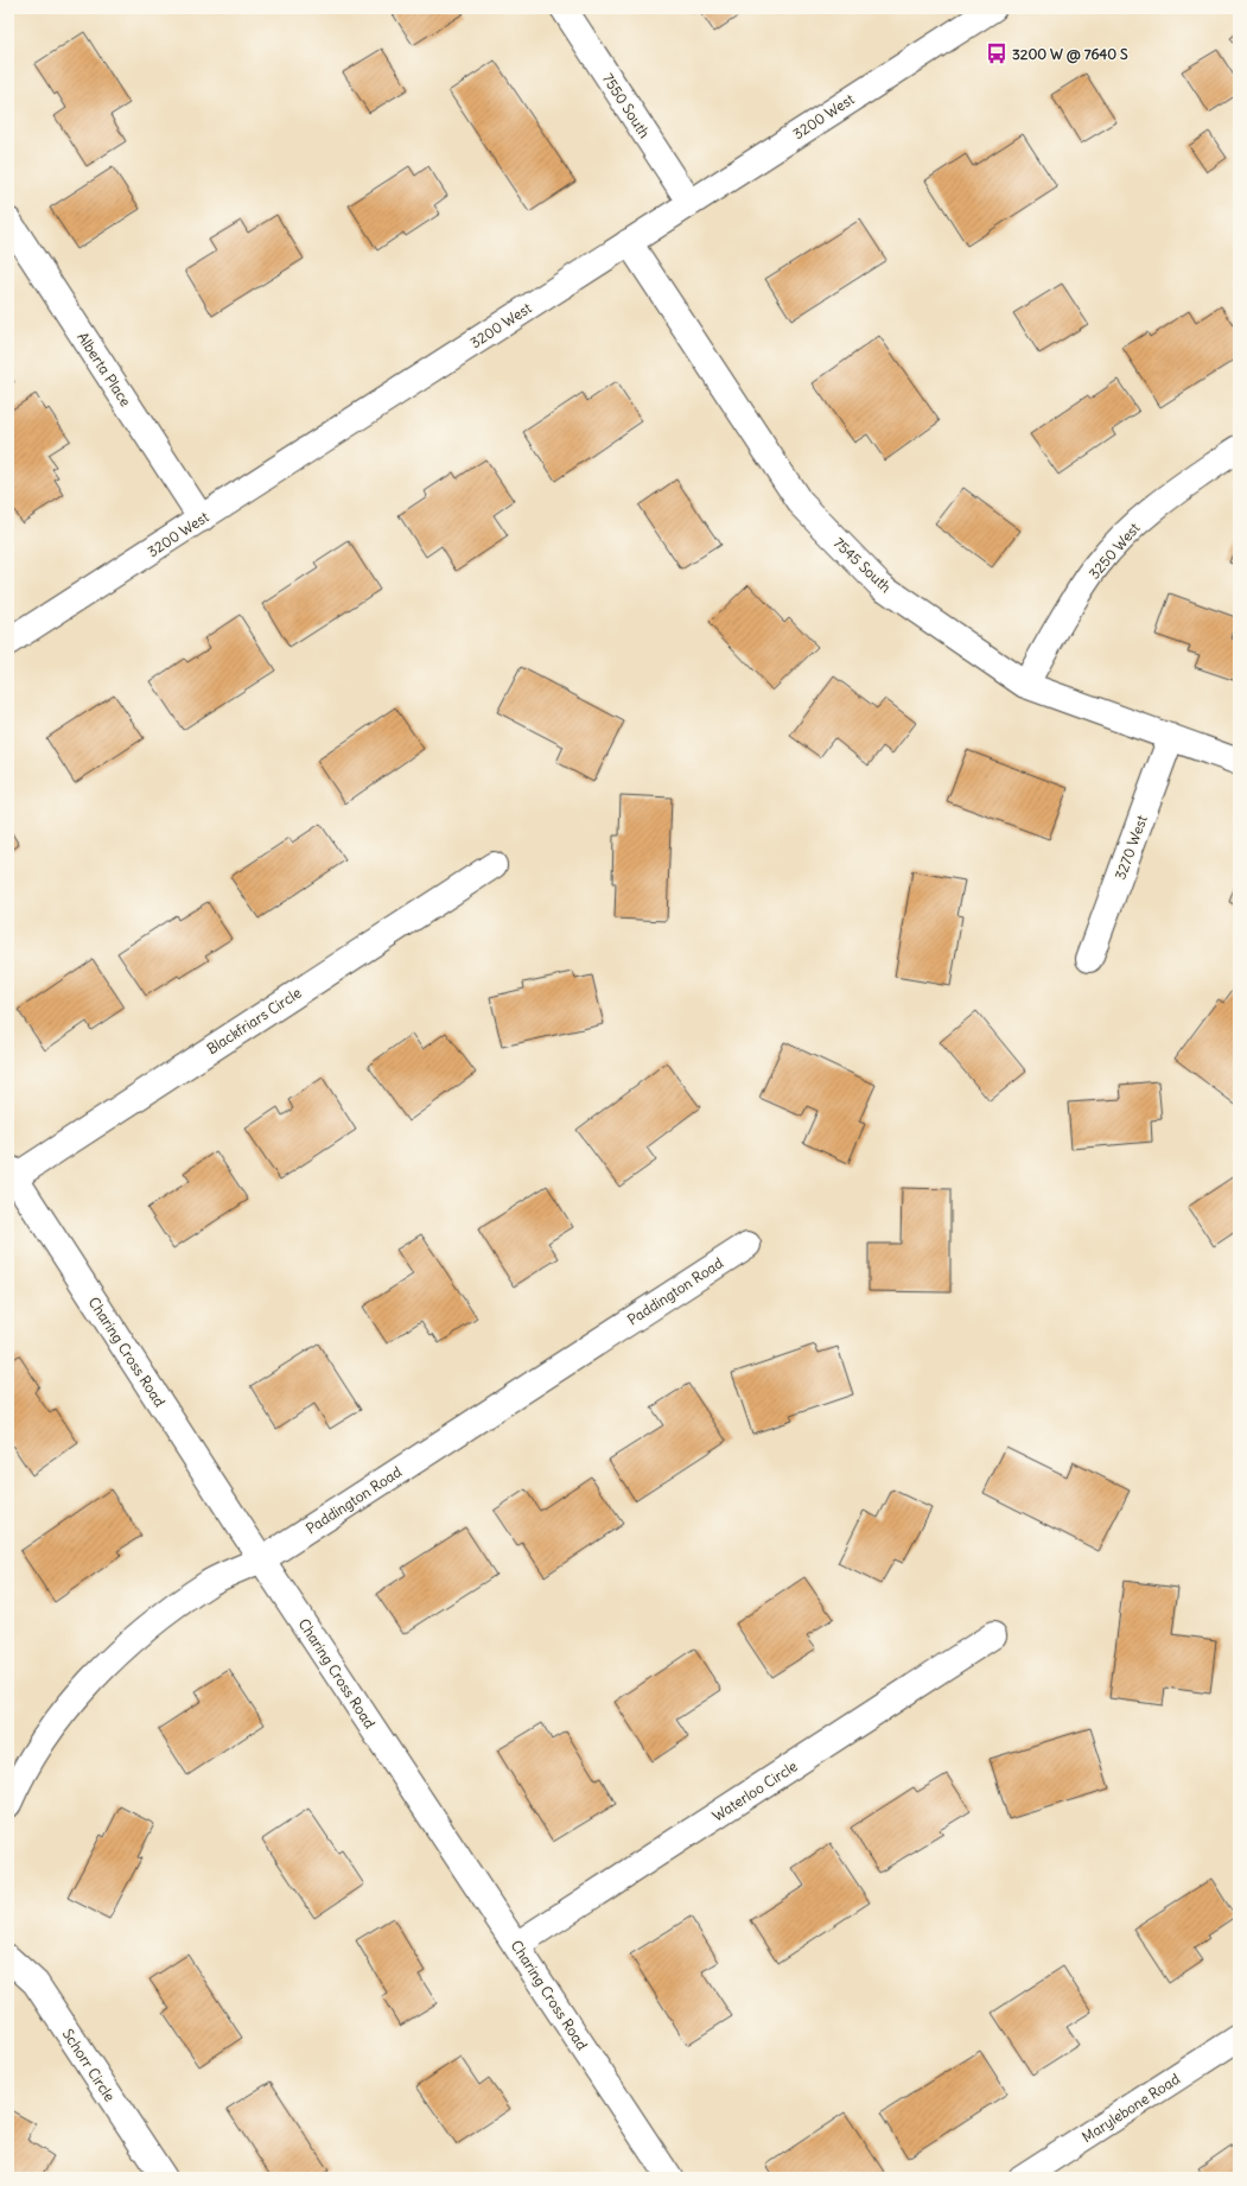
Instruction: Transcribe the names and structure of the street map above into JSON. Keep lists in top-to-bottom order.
{
  "streets": {
    "street": [
      "7550 South",
      "3200 West",
      "Alberta Place",
      "3250 West",
      "7545 South",
      "3270 West",
      "Blackfriars Circle",
      "Paddington Road",
      "Charing Cross Road",
      "Waterloo Circle",
      "Schorr Circle",
      "Marylebone Road"
    ]
  },
  "crossings": [
    ["7550 South", "3200 West"],
    ["3200 West", "Alberta Place"],
    ["3200 West", "7545 South"],
    ["3250 West", "7545 South"],
    ["7545 South", "3270 West"],
    ["Blackfriars Circle", "Charing Cross Road"],
    ["Paddington Road", "Charing Cross Road"],
    ["Charing Cross Road", "Waterloo Circle"]
  ],
  "places": {
    "bus stop": ["3200 W @ 7640 S"]
  }
}
